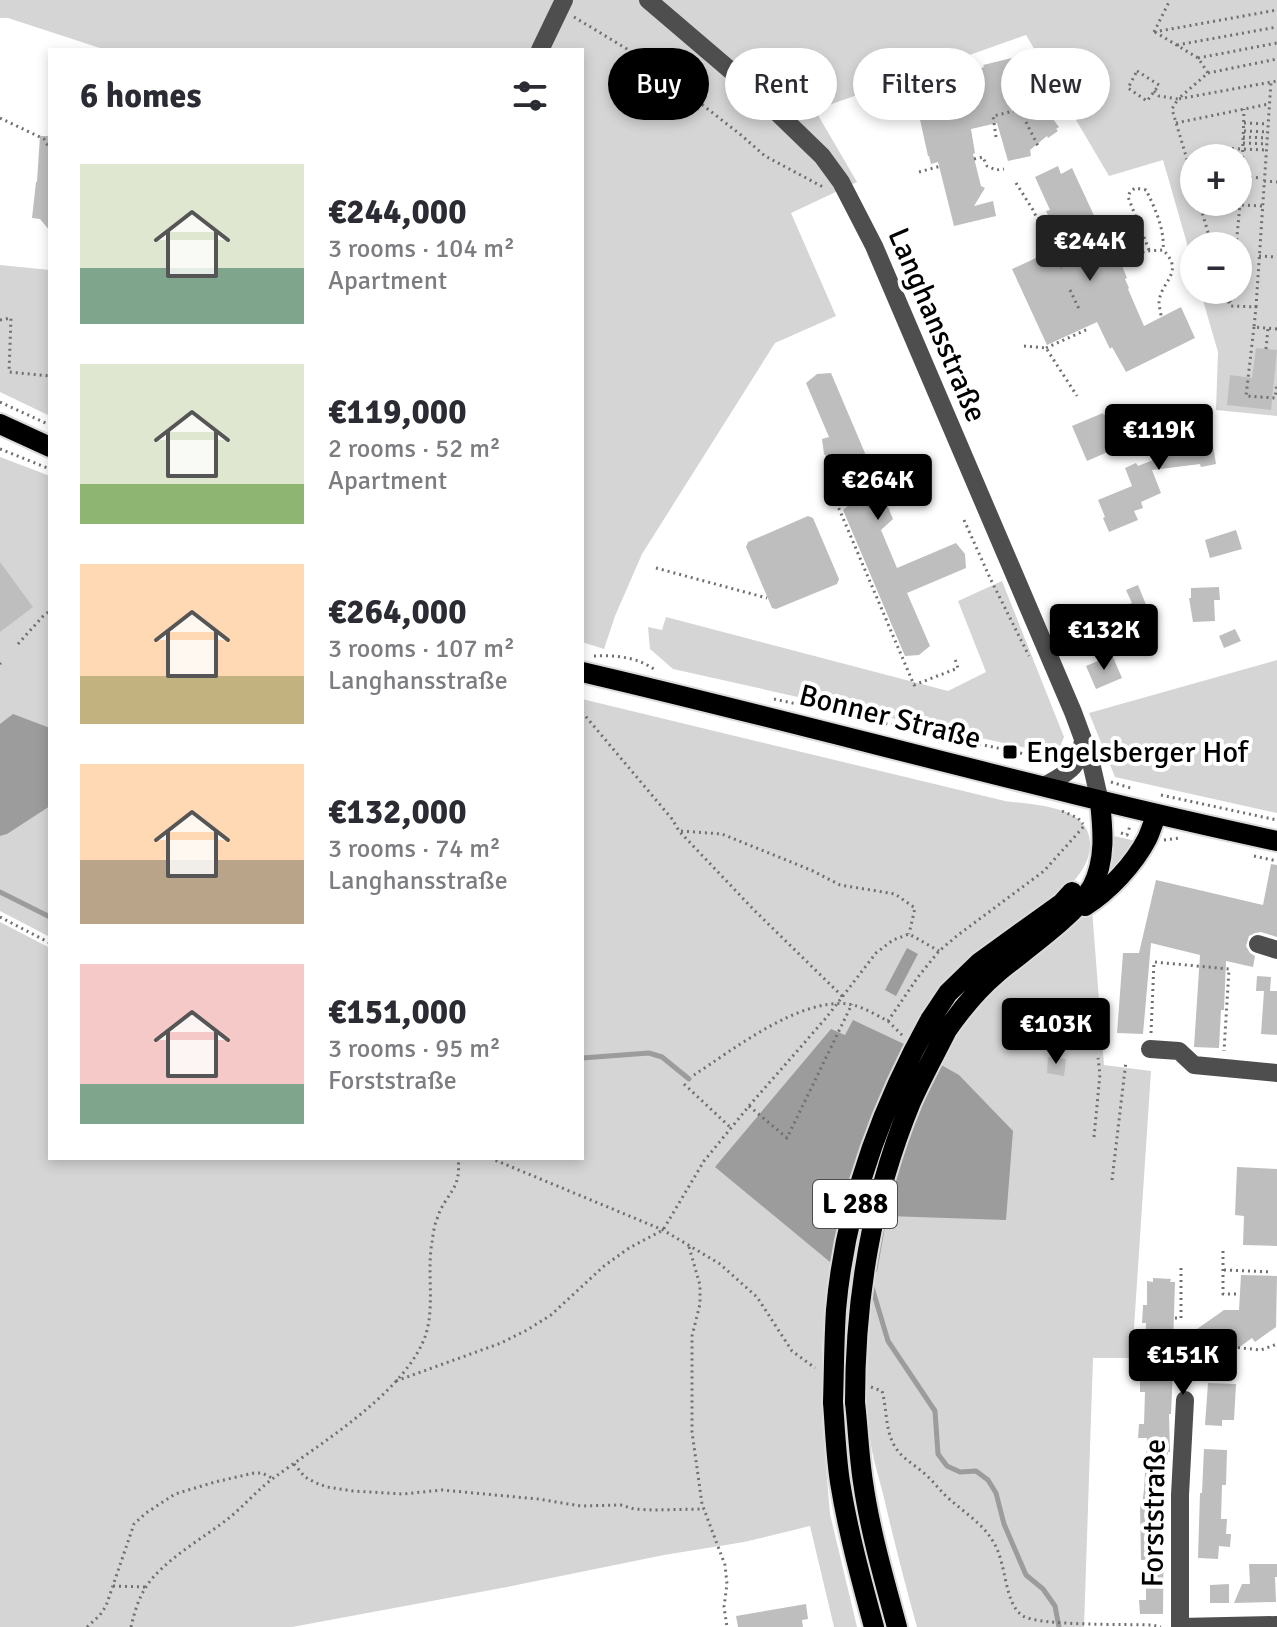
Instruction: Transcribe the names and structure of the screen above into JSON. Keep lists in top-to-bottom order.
{
  "streets": {
    "main road": ["Bonner Straße", "L 288"],
    "street": ["Langhansstraße", "Forststraße"]
  },
  "crossings": [
    ["Langhansstraße", "Bonner Straße"],
    ["Langhansstraße", "L 288"],
    ["Bonner Straße", "L 288"]
  ],
  "places": {
    "transit": ["Engelsberger Hof"]
  },
  "page": {
    "chip": [
      "Buy",
      "Rent",
      "Filters",
      "New"
    ],
    "heading": "6 homes",
    "map_buttons": ["+", "−"],
    "list": [
      {
        "name": "€244,000",
        "note": "3 rooms · 104 m² · Apartment"
      },
      {
        "name": "€119,000",
        "note": "2 rooms · 52 m² · Apartment"
      },
      {
        "name": "€264,000",
        "note": "3 rooms · 107 m² · Langhansstraße"
      },
      {
        "name": "€132,000",
        "note": "3 rooms · 74 m² · Langhansstraße"
      },
      {
        "name": "€151,000",
        "note": "3 rooms · 95 m² · Forststraße"
      }
    ],
    "price": [
      "€244K",
      "€119K",
      "€264K",
      "€132K",
      "€103K",
      "€151K"
    ]
  }
}
